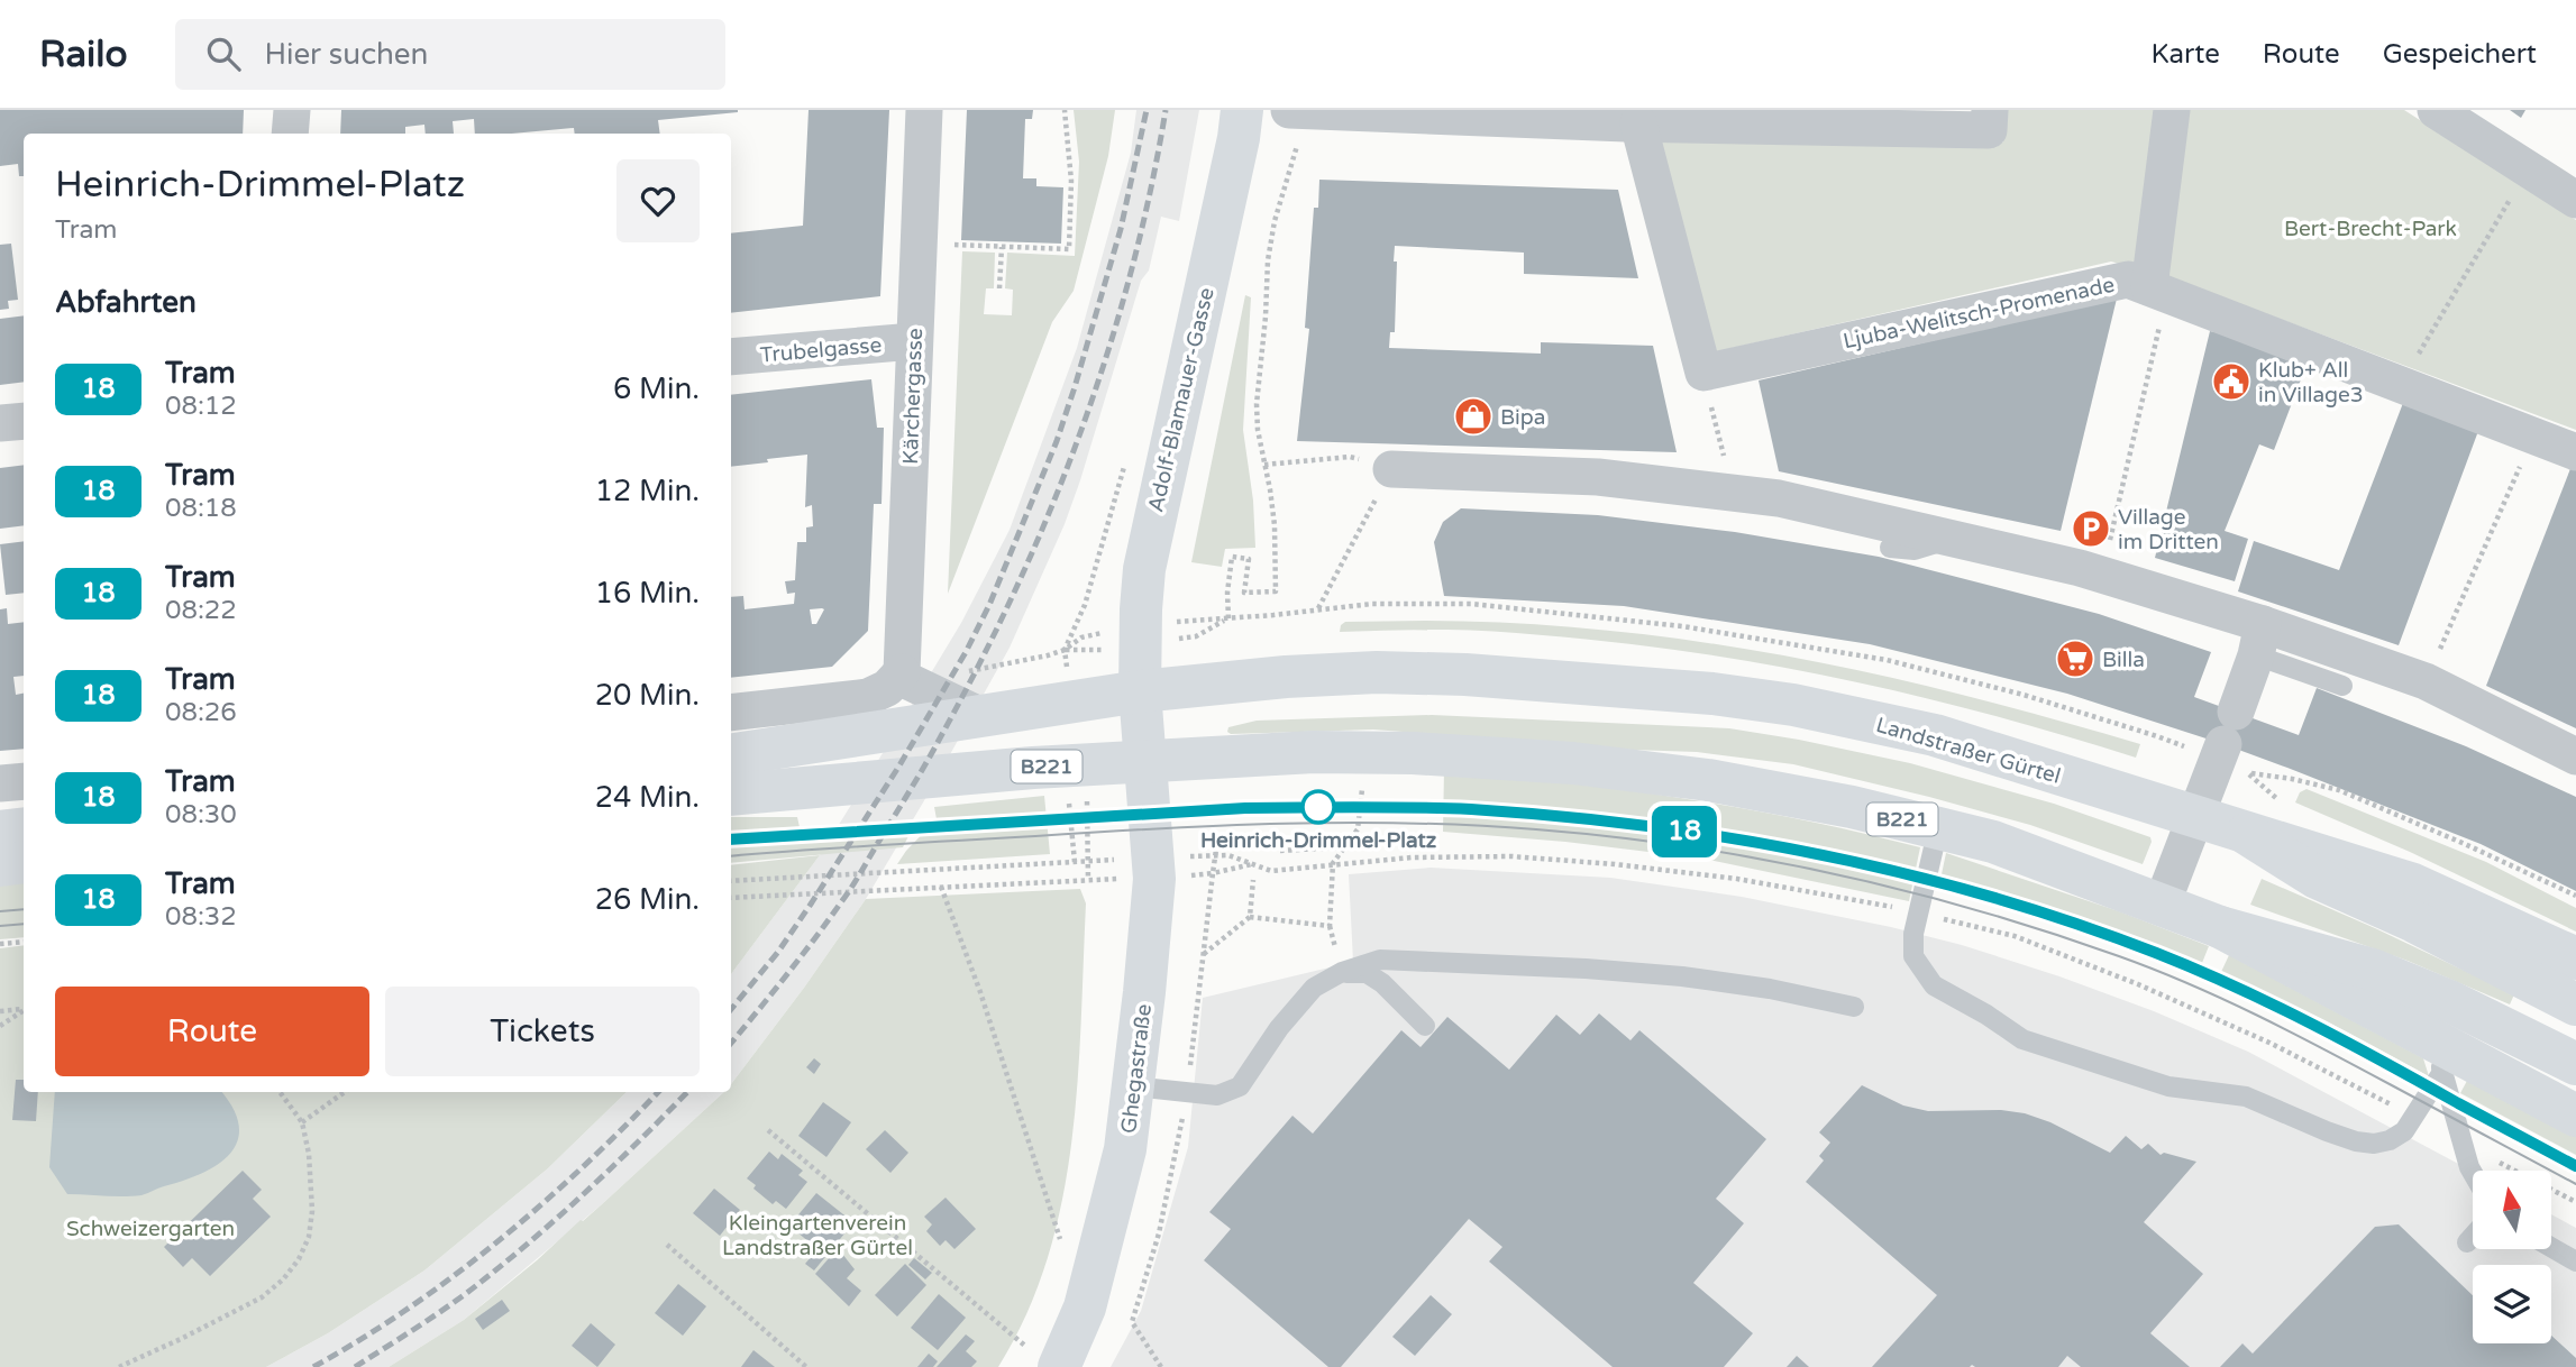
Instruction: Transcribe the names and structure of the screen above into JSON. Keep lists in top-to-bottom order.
{
  "streets": {
    "main road": [
      "Adolf-Blamauer-Gasse",
      "Landstraßer Gürtel",
      "B221",
      "Ghegastraße"
    ],
    "street": ["Ljuba-Welitsch-Promenade", "Trubelgasse", "Kärchergasse"]
  },
  "crossings": [
    ["Trubelgasse", "Kärchergasse"],
    ["Adolf-Blamauer-Gasse", "Landstraßer Gürtel"],
    ["B221", "Ghegastraße"]
  ],
  "parks": ["Bert-Brecht-Park", "Kleingartenverein Landstraßer Gürtel", "Schweizergarten"],
  "places": {
    "public building": ["Klub+ All in Village3"],
    "shop": ["Bipa"],
    "parking": ["Village im Dritten"],
    "supermarket": ["Billa"],
    "other": ["Heinrich-Drimmel-Platz"]
  },
  "lines": ["tram line 18"],
  "north": "top",
  "page": {
    "header": "Railo",
    "search": "Hier suchen",
    "nav": ["Karte", "Route", "Gespeichert"],
    "on_map": "18",
    "heading": [
      ["Heinrich-Drimmel-Platz", "Tram"],
      "Abfahrten"
    ],
    "list": [
      {
        "mark": "18",
        "name": "Tram",
        "note": "08:12",
        "value": "6 Min."
      },
      {
        "mark": "18",
        "name": "Tram",
        "note": "08:18",
        "value": "12 Min."
      },
      {
        "mark": "18",
        "name": "Tram",
        "note": "08:22",
        "value": "16 Min."
      },
      {
        "mark": "18",
        "name": "Tram",
        "note": "08:26",
        "value": "20 Min."
      },
      {
        "mark": "18",
        "name": "Tram",
        "note": "08:30",
        "value": "24 Min."
      },
      {
        "mark": "18",
        "name": "Tram",
        "note": "08:32",
        "value": "26 Min."
      }
    ],
    "buttons": ["Route", "Tickets"]
  }
}
